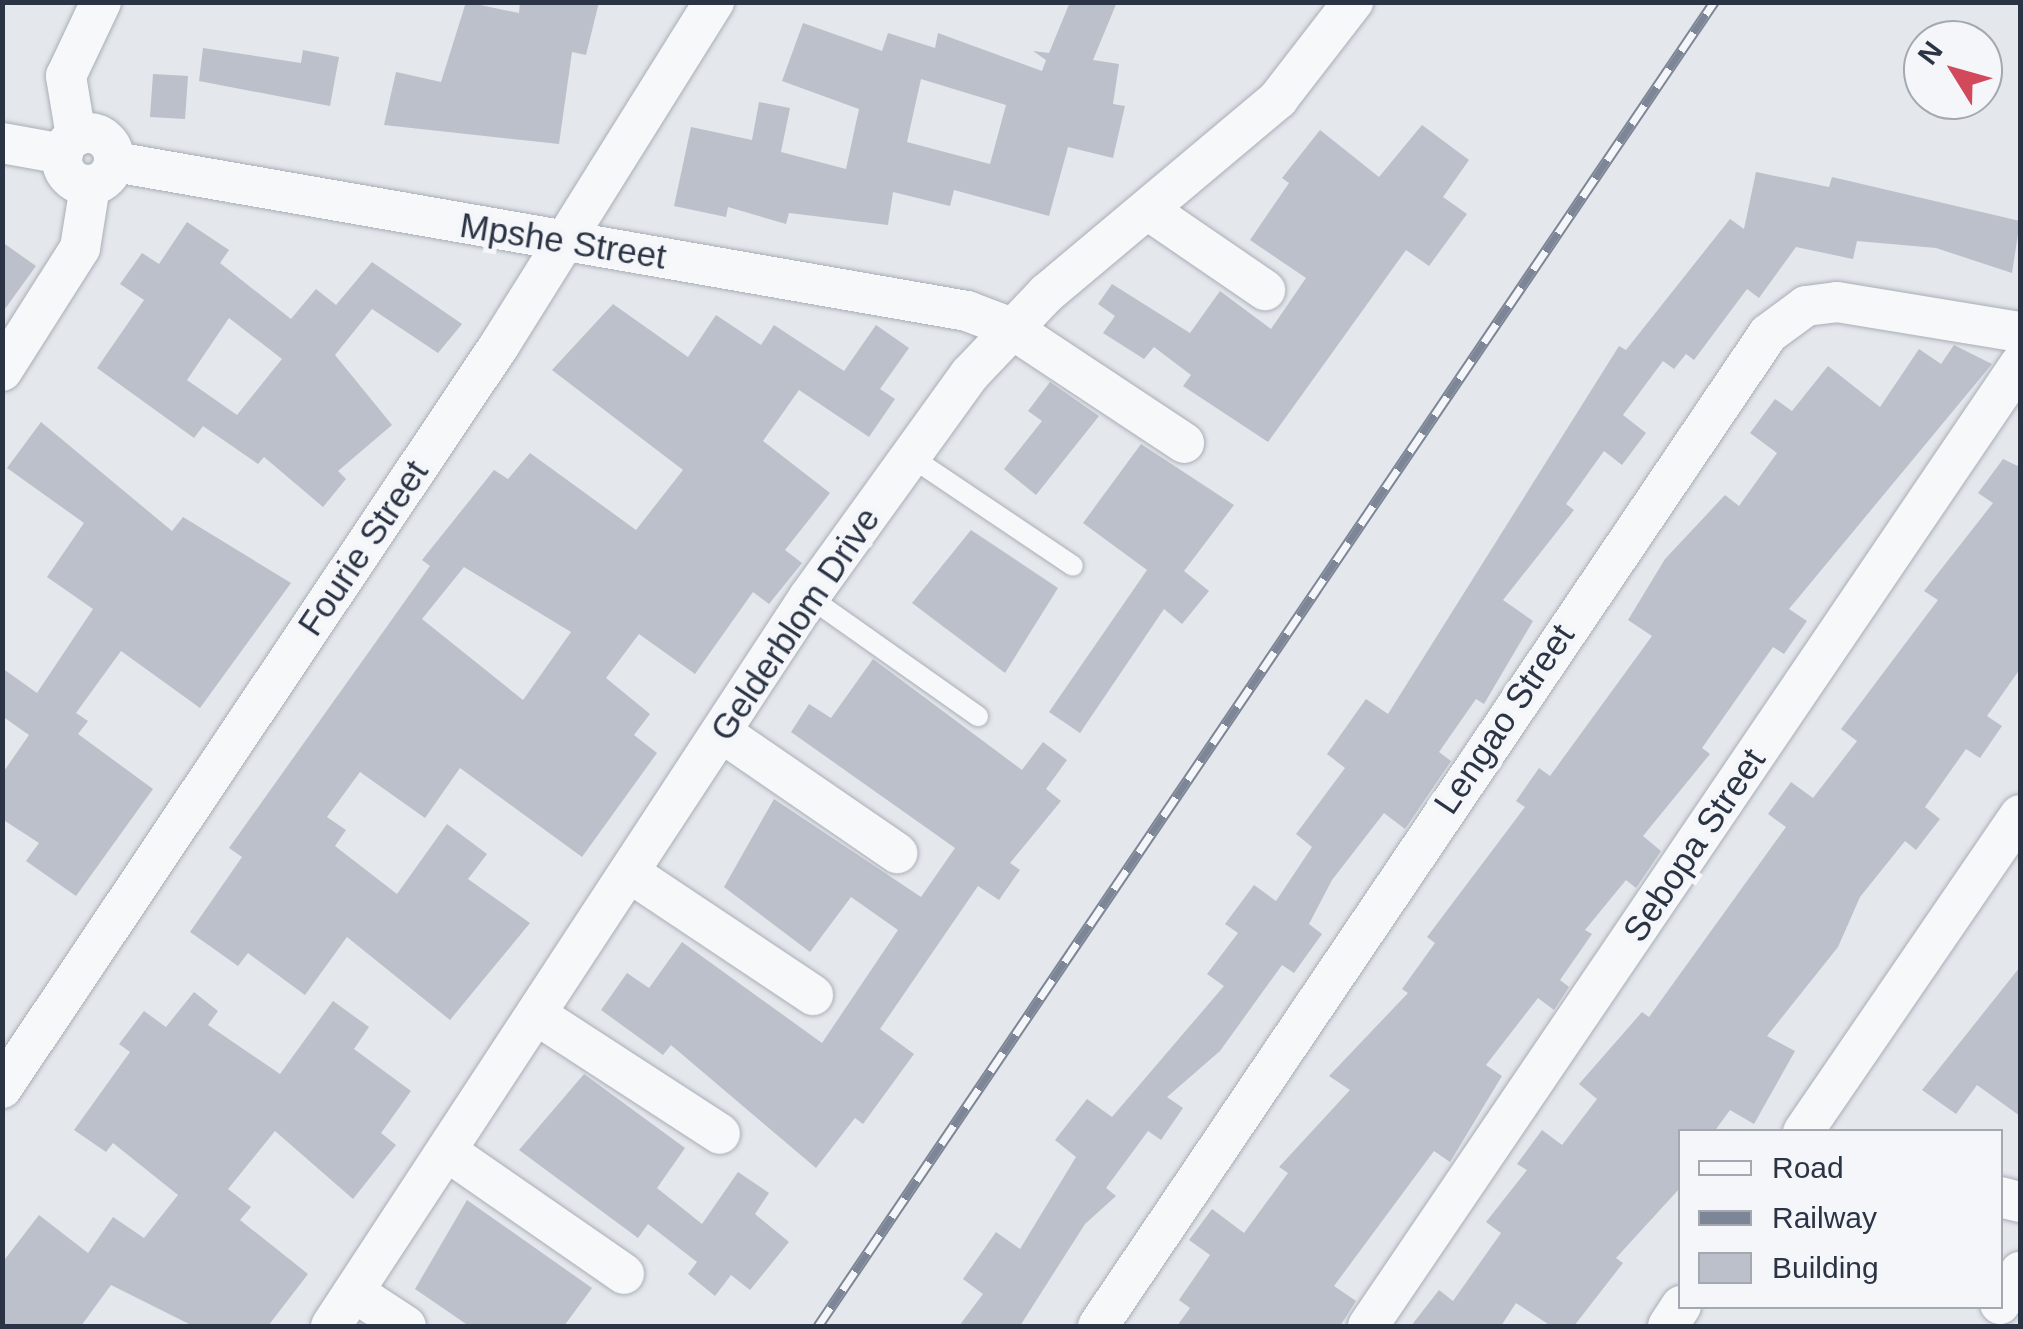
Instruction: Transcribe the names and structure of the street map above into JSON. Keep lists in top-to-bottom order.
{
  "streets": {
    "street": [
      "Mpshe Street",
      "Fourie Street",
      "Gelderblom Drive",
      "Lengao Street",
      "Sebopa Street"
    ]
  },
  "crossings": [
    ["Mpshe Street", "Fourie Street"],
    ["Mpshe Street", "Gelderblom Drive"]
  ],
  "legend": ["Road", "Railway", "Building"],
  "north": "top left"
}
